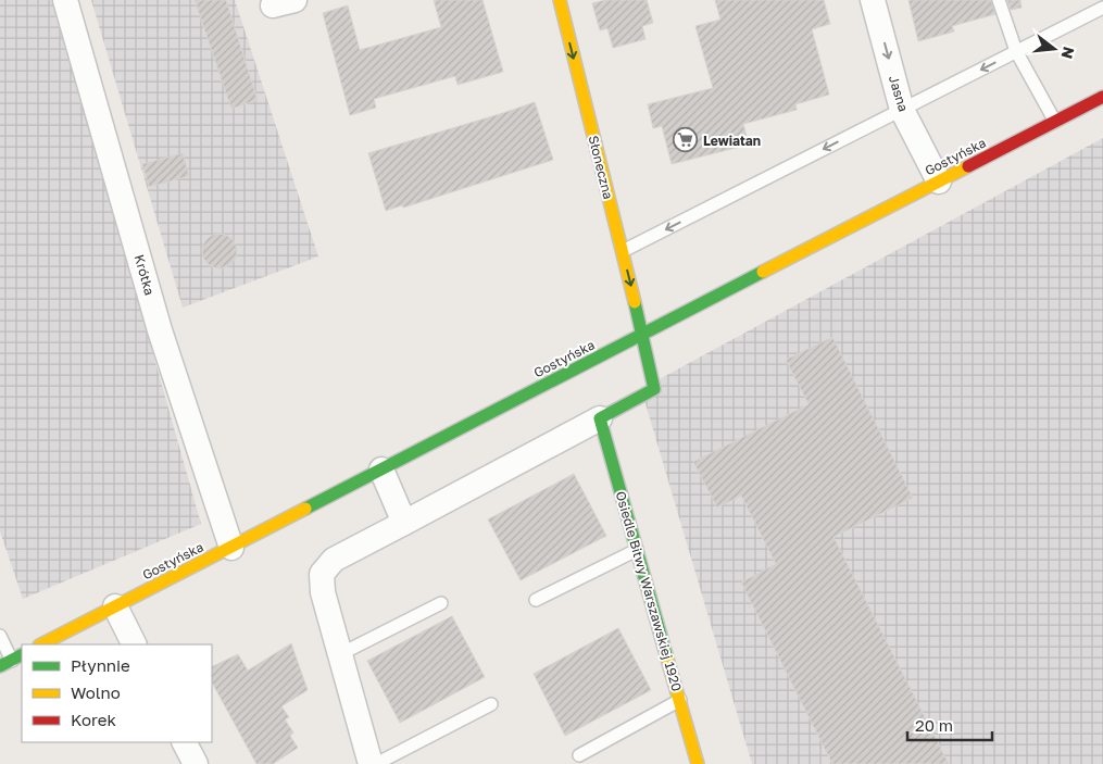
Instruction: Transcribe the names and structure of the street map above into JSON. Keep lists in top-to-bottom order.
{
  "streets": {
    "main road": ["Gostyńska", "Słoneczna", "Osiedle Bitwy Warszawskiej 1920"],
    "street": ["Jasna", "Krótka"]
  },
  "crossings": [
    ["Jasna", "Gostyńska"],
    ["Gostyńska", "Słoneczna"],
    ["Gostyńska", "Krótka"]
  ],
  "one_way": ["Jasna", "Słoneczna"],
  "places": {
    "supermarket": ["Lewiatan"]
  },
  "legend": ["Płynnie", "Wolno", "Korek"],
  "scale_bar": "20 m",
  "north": "right"
}
